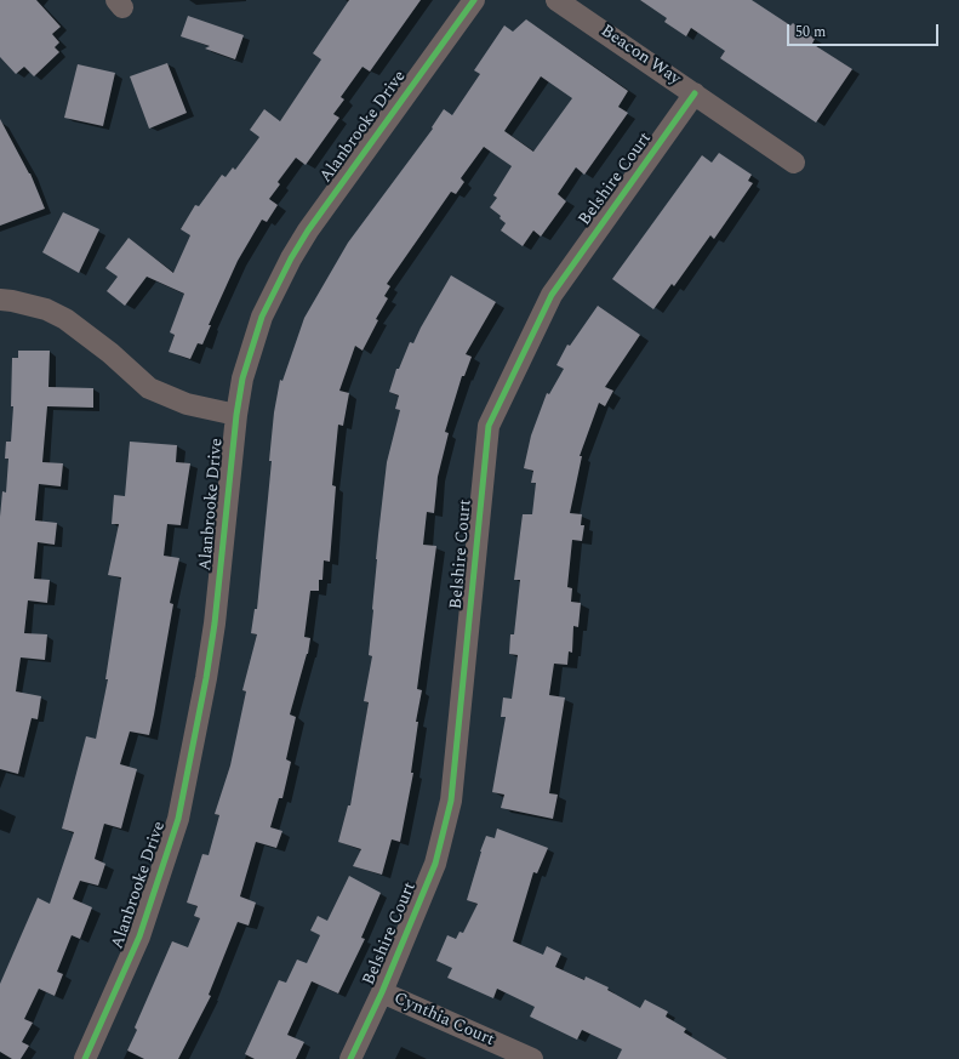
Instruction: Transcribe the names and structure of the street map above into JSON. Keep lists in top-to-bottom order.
{
  "streets": {
    "street": [
      "Beacon Way",
      "Alanbrooke Drive",
      "Belshire Court",
      "Cynthia Court"
    ]
  },
  "crossings": [
    ["Beacon Way", "Belshire Court"],
    ["Belshire Court", "Cynthia Court"]
  ],
  "scale_bar": "50 m"
}
